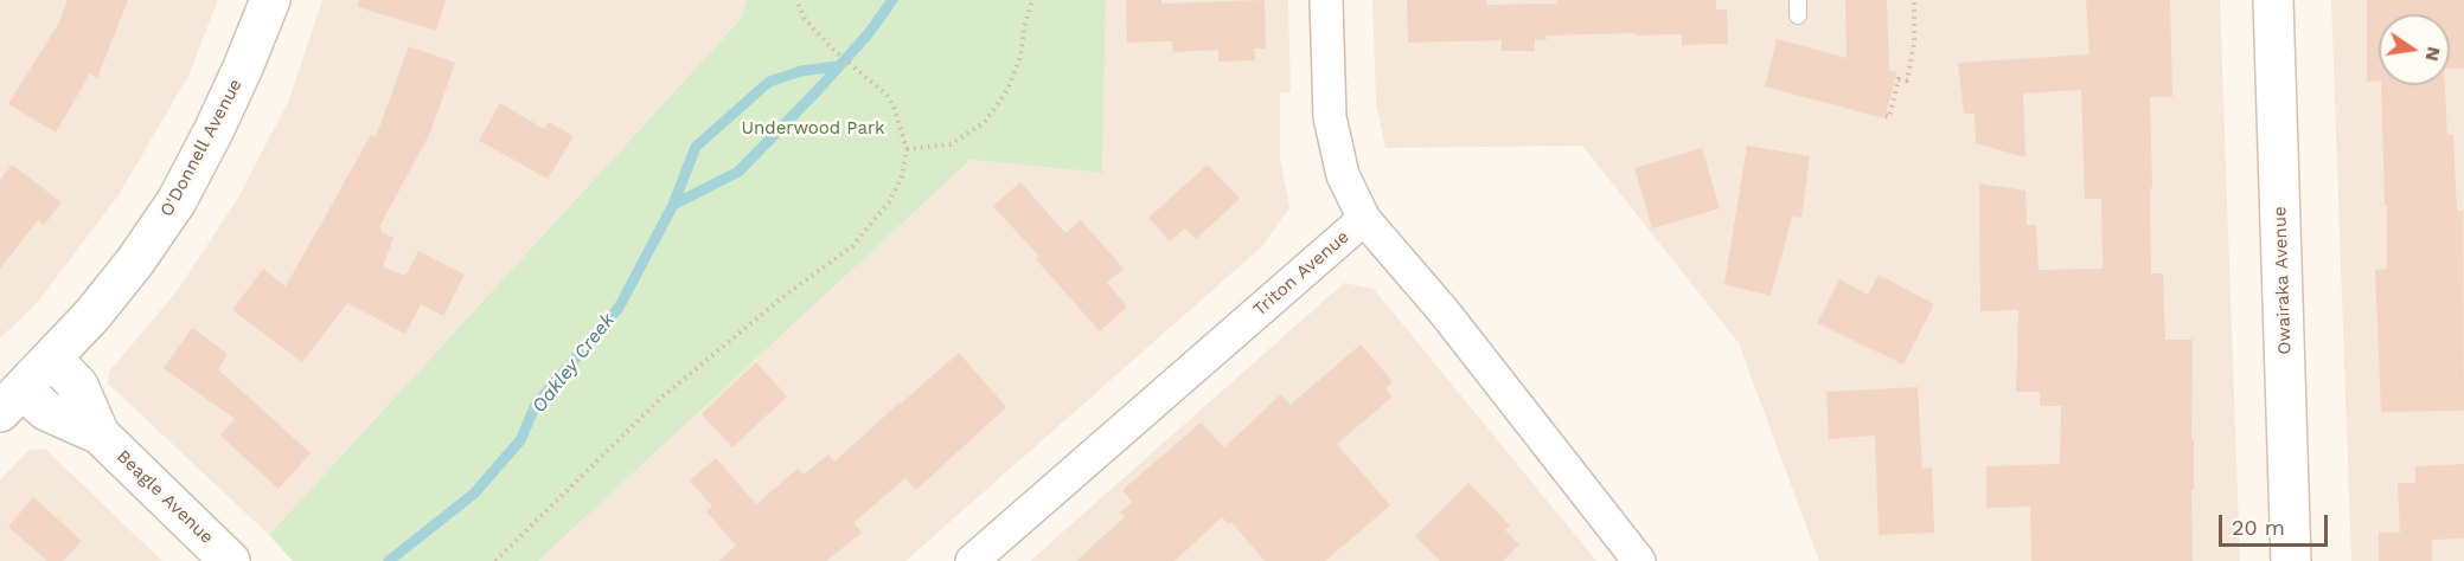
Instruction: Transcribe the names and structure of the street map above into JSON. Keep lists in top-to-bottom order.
{
  "streets": {
    "street": [
      "O'Donnell Avenue",
      "Triton Avenue",
      "Owairaka Avenue",
      "Beagle Avenue"
    ]
  },
  "crossings": [
    ["O'Donnell Avenue", "Beagle Avenue"]
  ],
  "water": ["Oakley Creek"],
  "parks": ["Underwood Park"],
  "scale_bar": "20 m",
  "north": "right"
}
